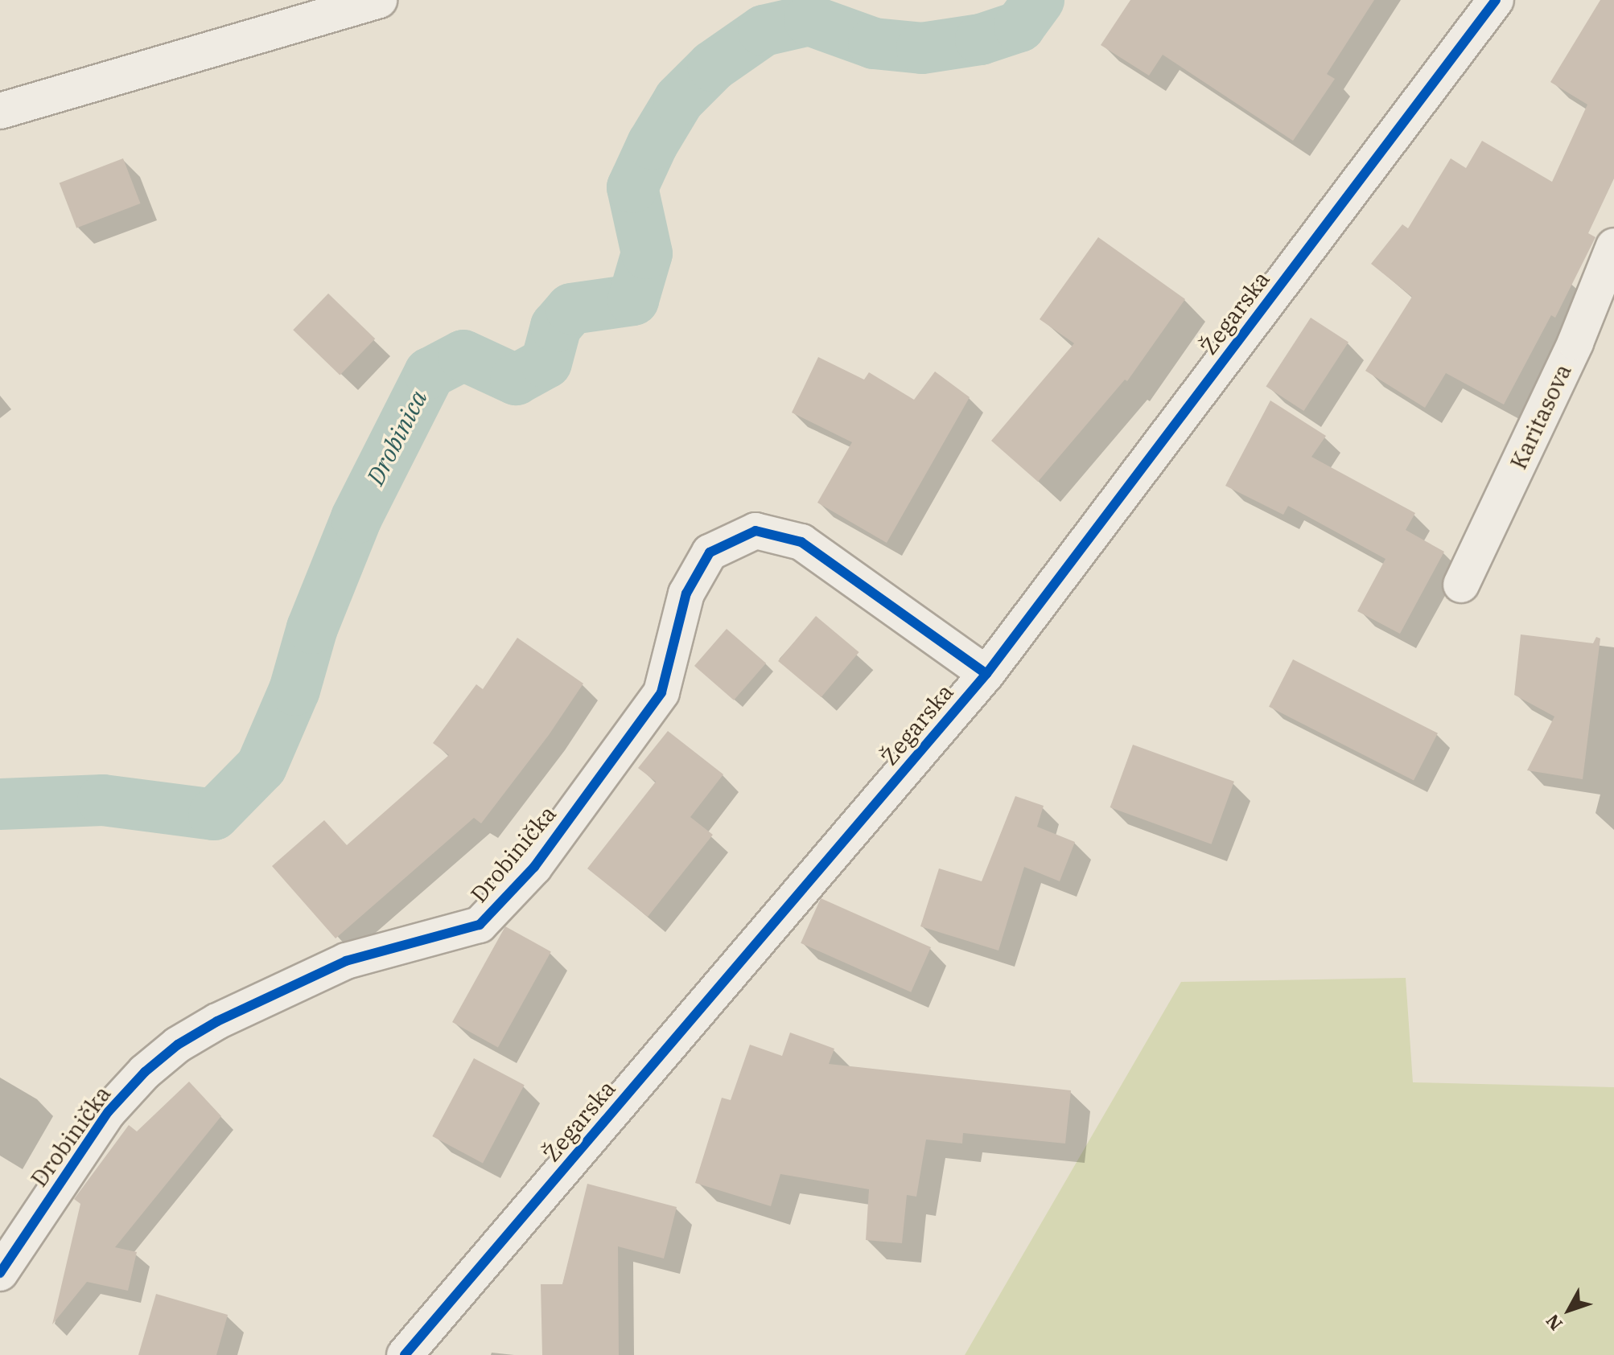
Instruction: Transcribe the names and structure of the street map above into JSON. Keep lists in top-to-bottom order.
{
  "streets": {
    "street": ["Žegarska", "Karitasova", "Drobinička"]
  },
  "crossings": [
    ["Žegarska", "Drobinička"]
  ],
  "water": ["Drobinica"],
  "north": "bottom left"
}
